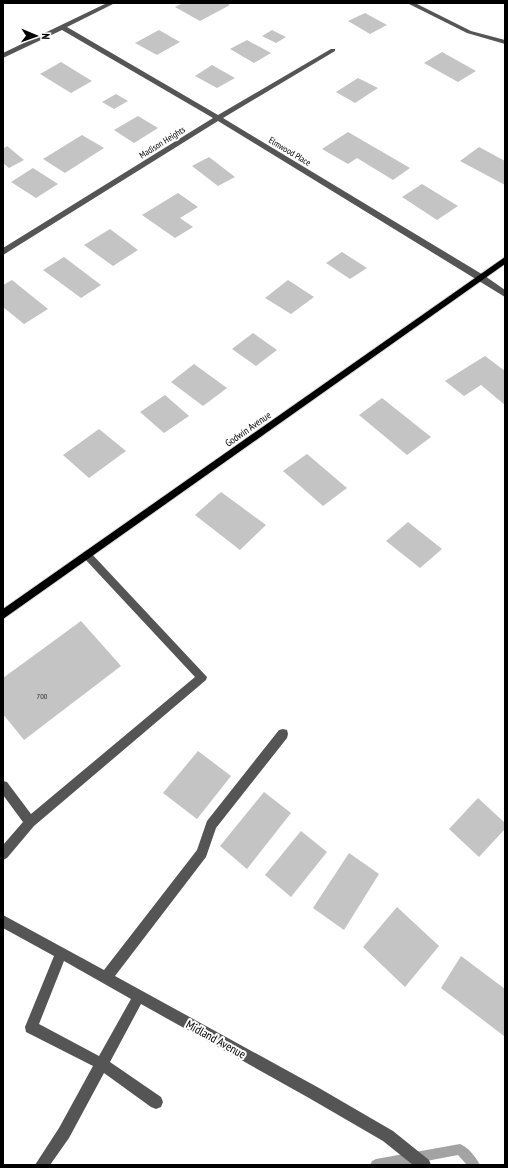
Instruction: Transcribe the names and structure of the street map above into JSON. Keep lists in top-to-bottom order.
{
  "streets": {
    "main road": ["Godwin Avenue"],
    "street": ["Madison Heights", "Elmwood Place", "Midland Avenue"]
  },
  "crossings": [
    ["Madison Heights", "Elmwood Place"],
    ["Elmwood Place", "Godwin Avenue"]
  ],
  "house_numbers": ["700"],
  "north": "right"
}
